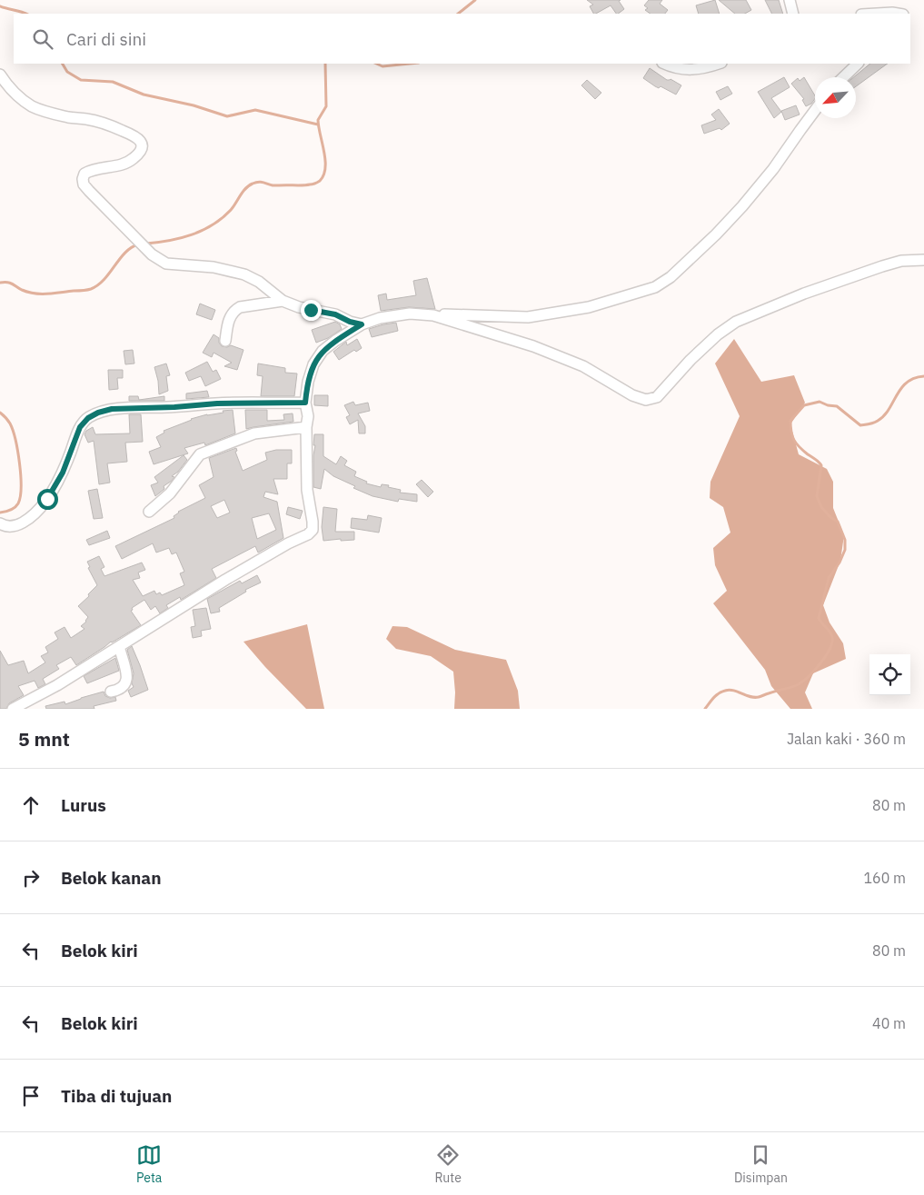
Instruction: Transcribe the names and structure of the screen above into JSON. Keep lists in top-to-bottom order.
{
  "north": "bottom left",
  "page": {
    "search": "Cari di sini",
    "heading": ["5 mnt", "Jalan kaki · 360 m"],
    "list": [
      ["Lurus", "80 m"],
      ["Belok kanan", "160 m"],
      ["Belok kiri", "80 m"],
      ["Belok kiri", "40 m"],
      "Tiba di tujuan"
    ],
    "nav": ["Peta", "Rute", "Disimpan"]
  }
}
